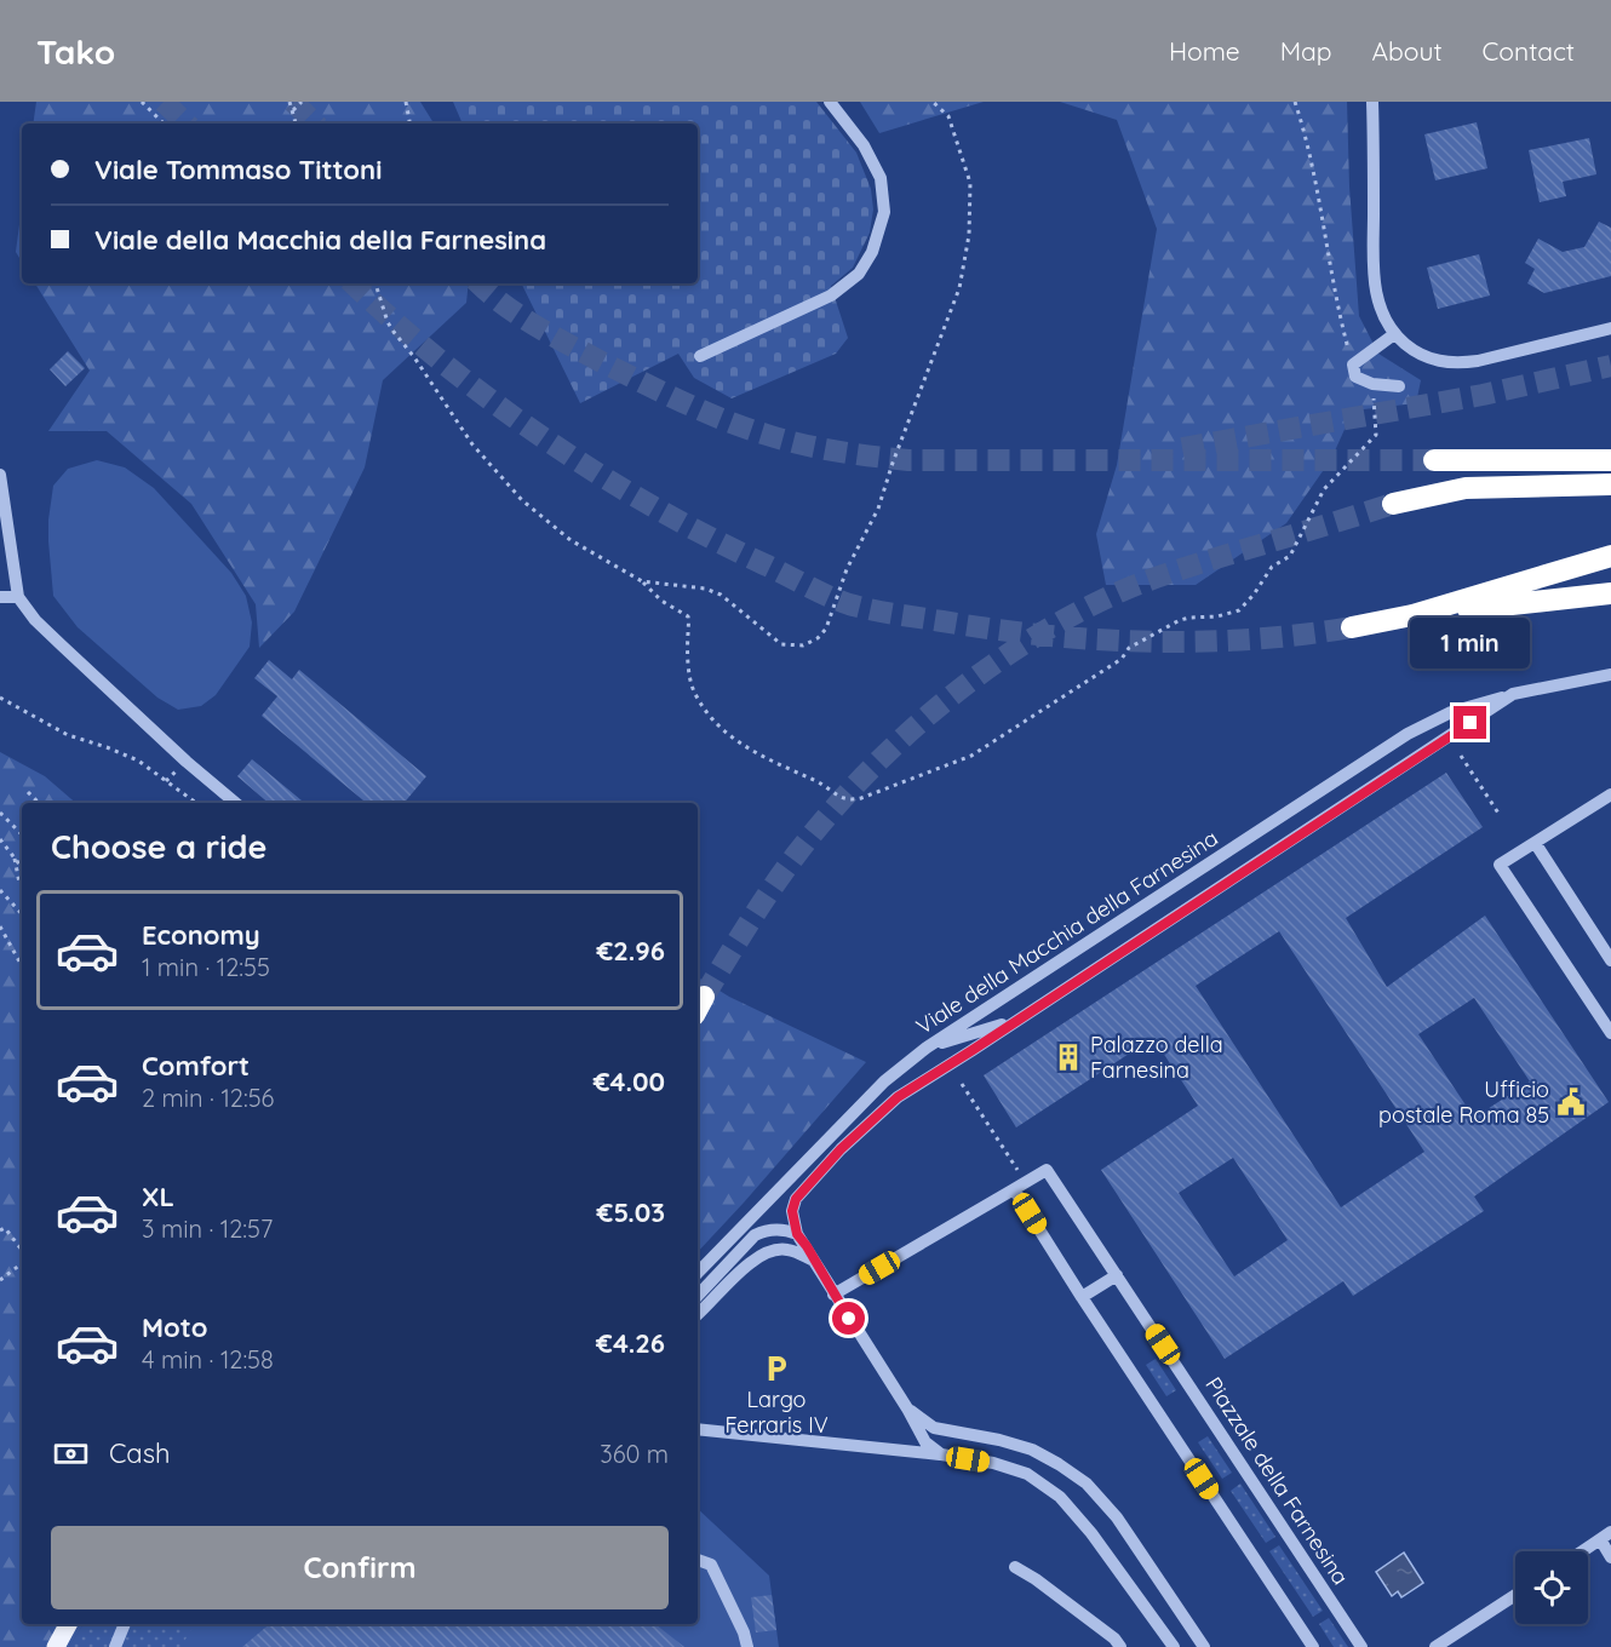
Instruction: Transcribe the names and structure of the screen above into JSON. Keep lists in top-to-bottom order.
{
  "streets": {
    "street": ["Viale della Macchia della Farnesina", "Piazzale della Farnesina"]
  },
  "places": {
    "building": ["Palazzo della Farnesina"],
    "public building": ["Ufficio postale Roma 85"],
    "parking": ["Largo Ferraris IV"]
  },
  "page": {
    "header": "Tako",
    "nav": [
      "Home",
      "Map",
      "About",
      "Contact"
    ],
    "banner": ["Viale Tommaso Tittoni", "Viale della Macchia della Farnesina"],
    "bubble": "1 min",
    "heading": "Choose a ride",
    "list": [
      {
        "name": "Economy",
        "note": "1 min · 12:55",
        "value": "€2.96"
      },
      {
        "name": "Comfort",
        "note": "2 min · 12:56",
        "value": "€4.00"
      },
      {
        "name": "XL",
        "note": "3 min · 12:57",
        "value": "€5.03"
      },
      {
        "name": "Moto",
        "note": "4 min · 12:58",
        "value": "€4.26"
      }
    ],
    "pay": ["Cash", "360 m"],
    "buttons": "Confirm"
  }
}
